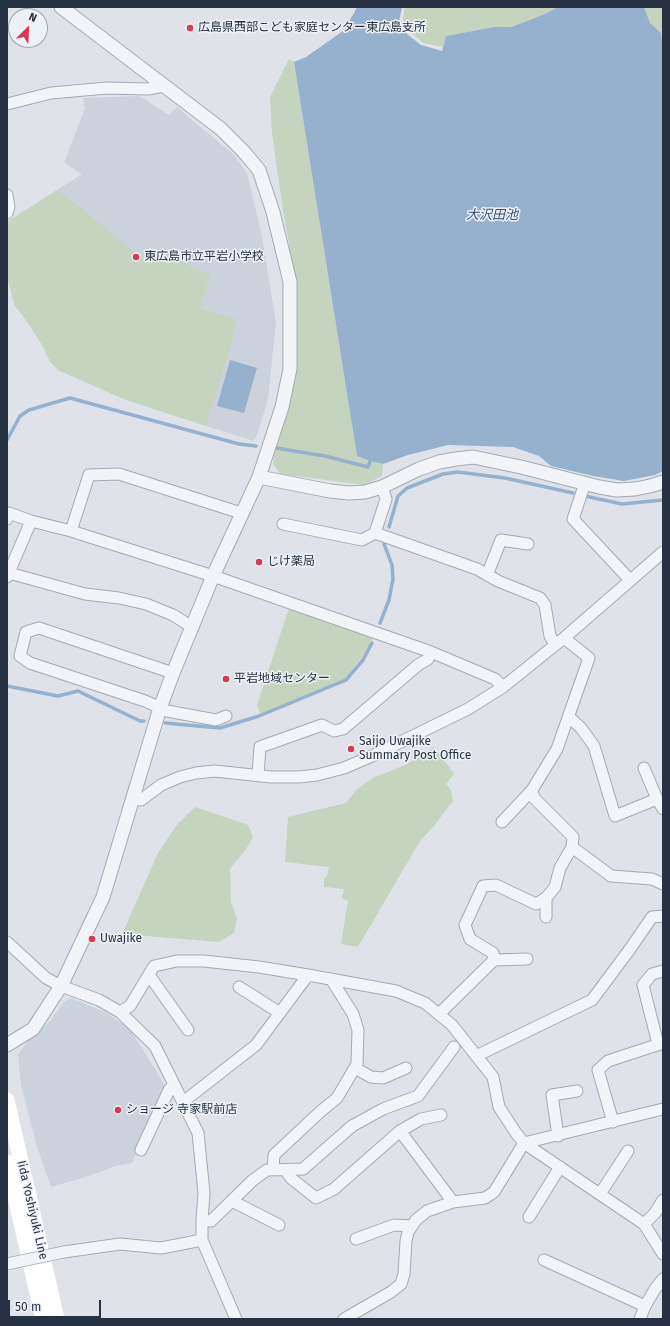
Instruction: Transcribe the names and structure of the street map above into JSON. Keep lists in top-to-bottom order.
{
  "streets": {
    "main road": ["Iida Yoshiyuki Line"]
  },
  "water": ["大沢田池"],
  "places": [
    "広島県西部こども家庭センター東広島支所",
    "東広島市立平岩小学校",
    "じけ薬局",
    "平岩地域センター",
    "Saijo Uwajike Summary Post Office",
    "Uwajike",
    "ショージ 寺家駅前店"
  ],
  "scale_bar": "50 m",
  "north": "top right"
}
